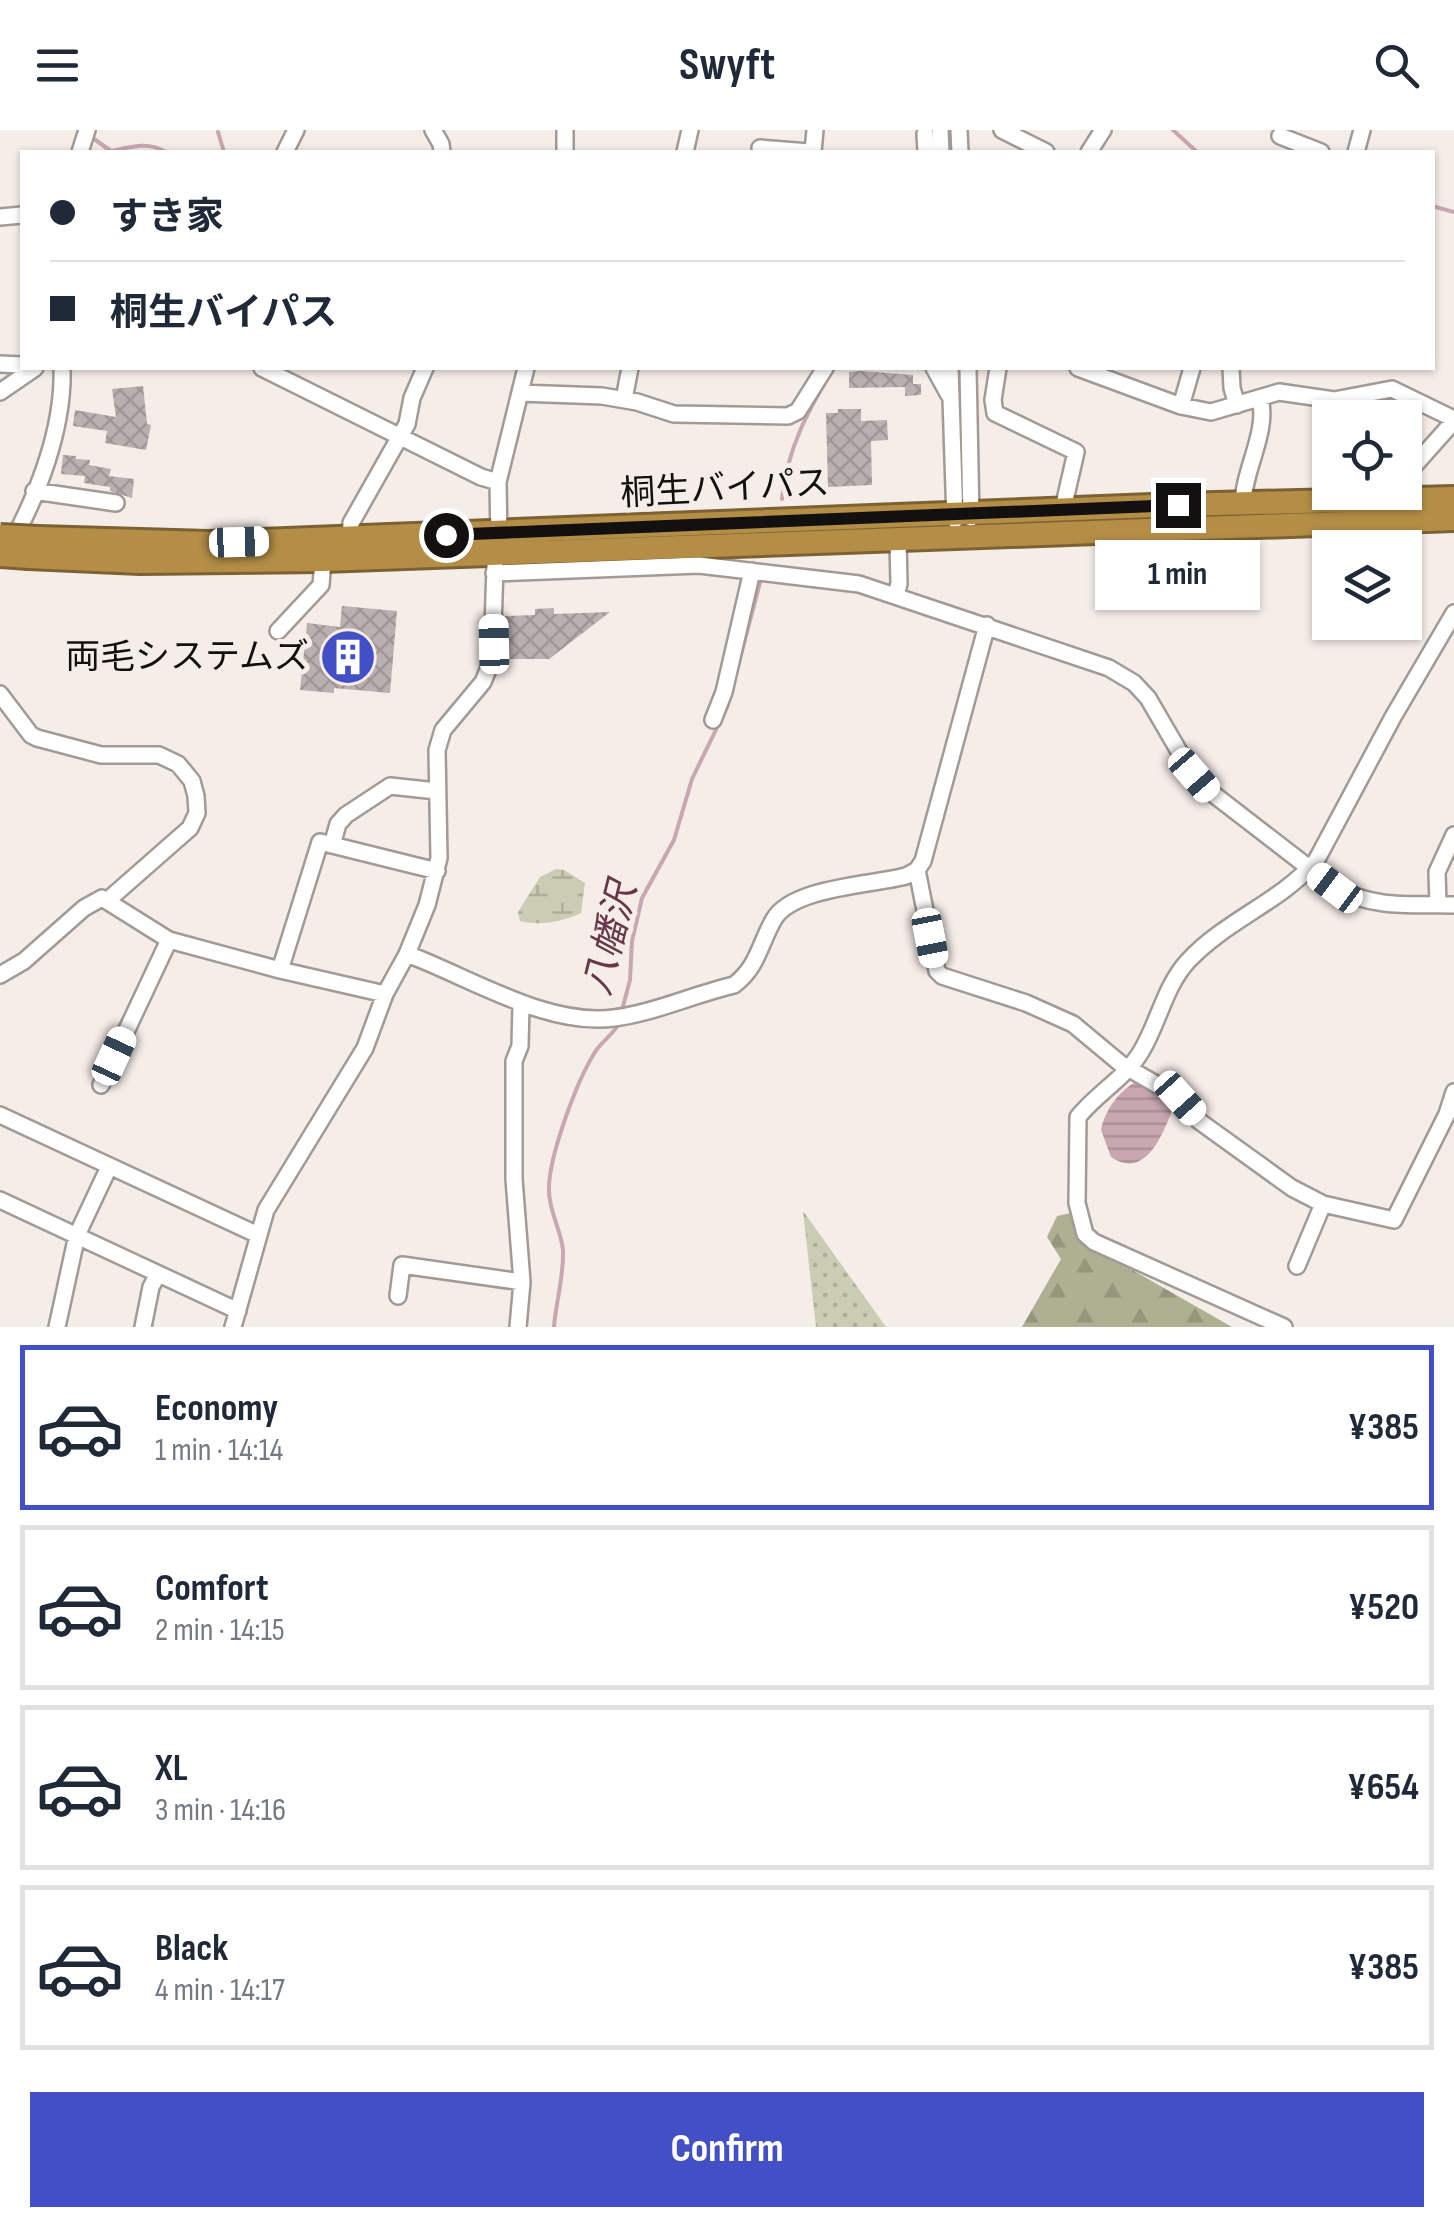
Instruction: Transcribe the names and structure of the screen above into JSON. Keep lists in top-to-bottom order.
{
  "streets": {
    "highway": ["桐生バイパス"]
  },
  "water": ["八幡沢"],
  "places": {
    "building": ["両毛システムズ"]
  },
  "page": {
    "header": "Swyft",
    "banner": ["すき家", "桐生バイパス"],
    "bubble": "1 min",
    "list": [
      {
        "name": "Economy",
        "note": "1 min · 14:14",
        "value": "¥385"
      },
      {
        "name": "Comfort",
        "note": "2 min · 14:15",
        "value": "¥520"
      },
      {
        "name": "XL",
        "note": "3 min · 14:16",
        "value": "¥654"
      },
      {
        "name": "Black",
        "note": "4 min · 14:17",
        "value": "¥385"
      }
    ],
    "buttons": "Confirm"
  }
}
